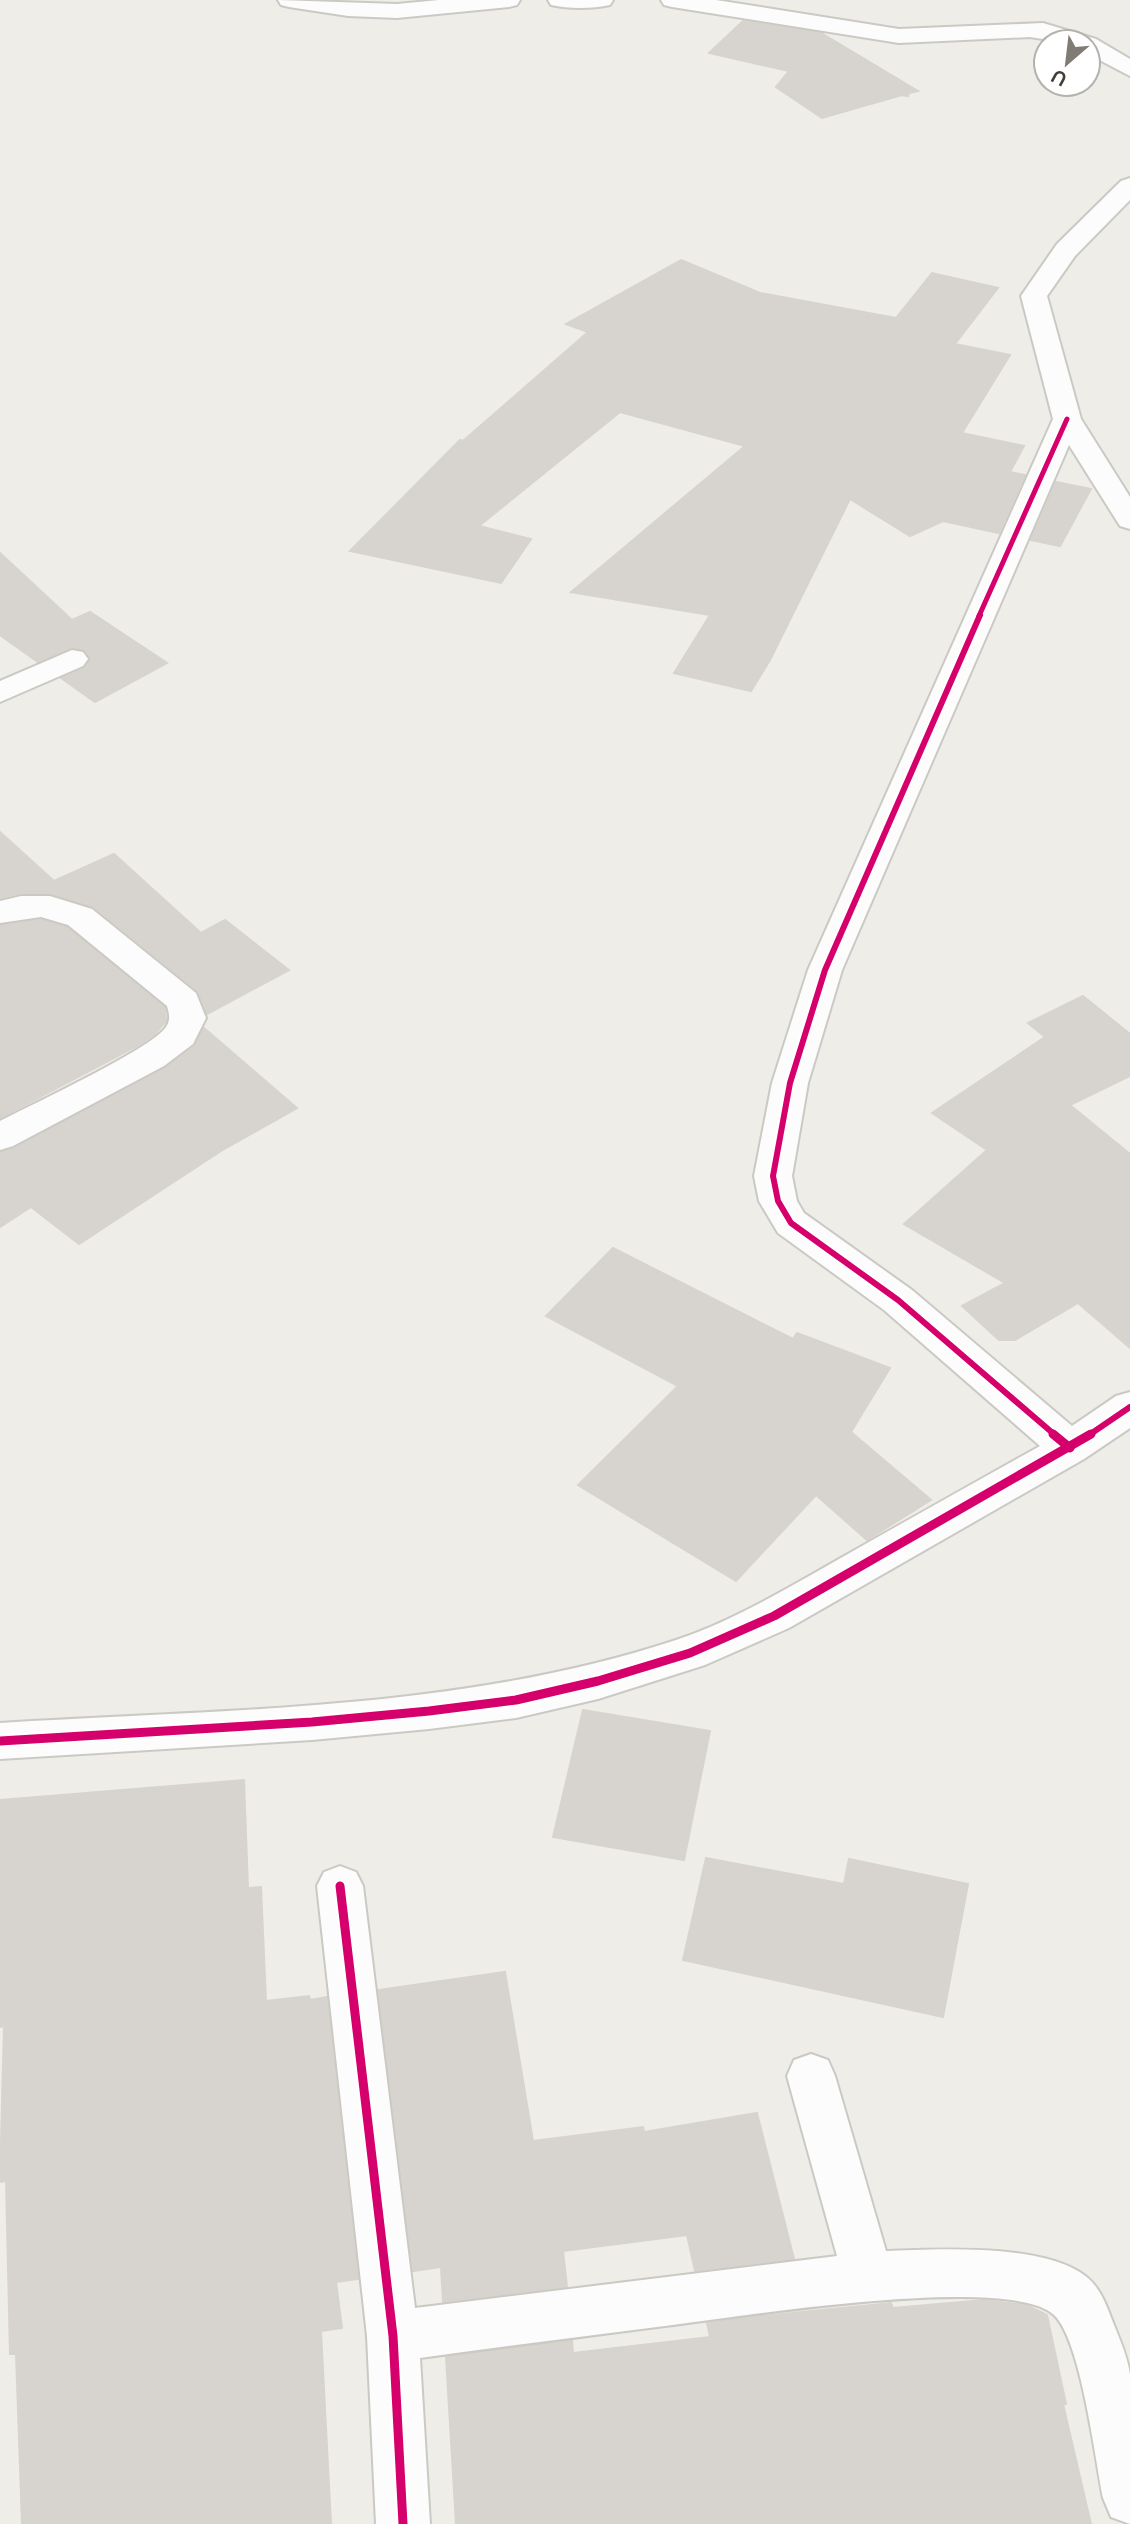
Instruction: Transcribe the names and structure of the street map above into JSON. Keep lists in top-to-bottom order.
{
  "north": "bottom left"
}
